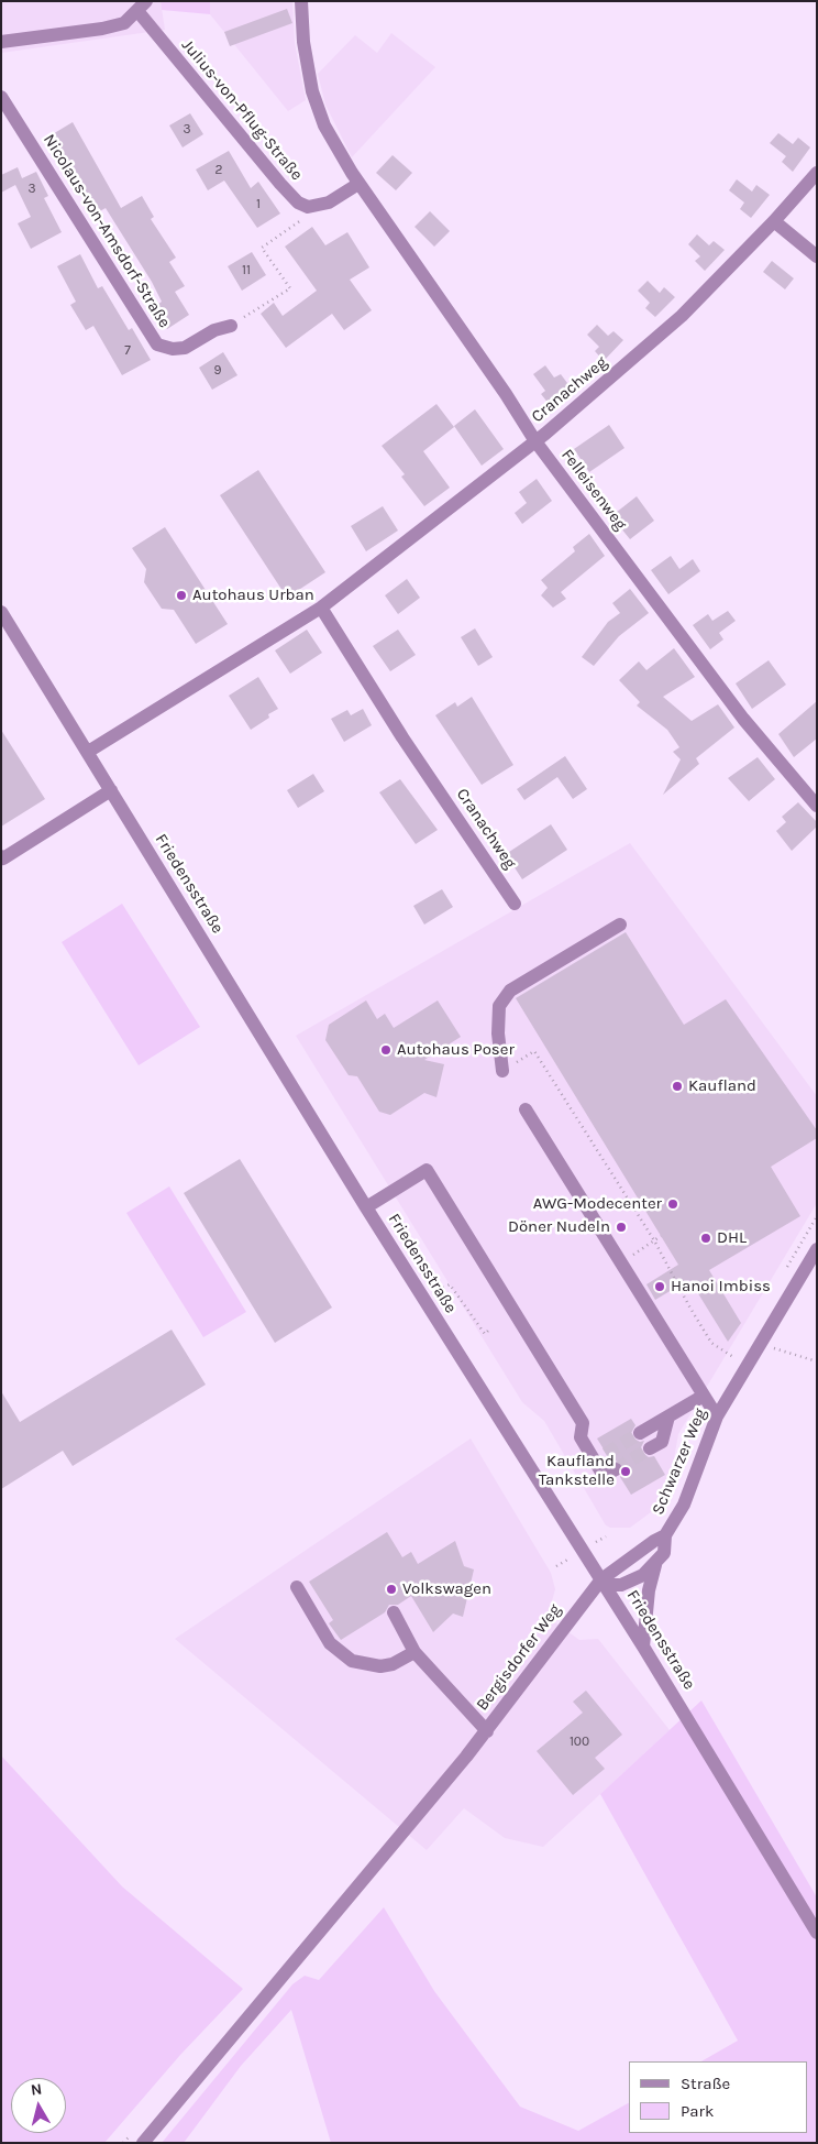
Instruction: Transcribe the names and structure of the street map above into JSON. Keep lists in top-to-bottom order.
{
  "streets": {
    "street": [
      "Julius-von-Pflug-Straße",
      "Nicolaus-von-Amsdorf-Straße",
      "Cranachweg",
      "Felleisenweg",
      "Friedensstraße",
      "Schwarzer Weg",
      "Bergisdorfer Weg"
    ]
  },
  "crossings": [
    ["Cranachweg", "Felleisenweg"],
    ["Cranachweg", "Friedensstraße"],
    ["Friedensstraße", "Schwarzer Weg"],
    ["Friedensstraße", "Bergisdorfer Weg"],
    ["Schwarzer Weg", "Bergisdorfer Weg"]
  ],
  "places": [
    "Autohaus Urban",
    "Autohaus Poser",
    "Kaufland",
    "AWG-Modecenter",
    "Döner Nudeln",
    "DHL",
    "Hanoi Imbiss",
    "Kaufland Tankstelle",
    "Volkswagen"
  ],
  "house_numbers": [
    "3",
    "2",
    "3",
    "1",
    "11",
    "7",
    "9",
    "100"
  ],
  "legend": ["Straße", "Park"],
  "north": "top"
}
